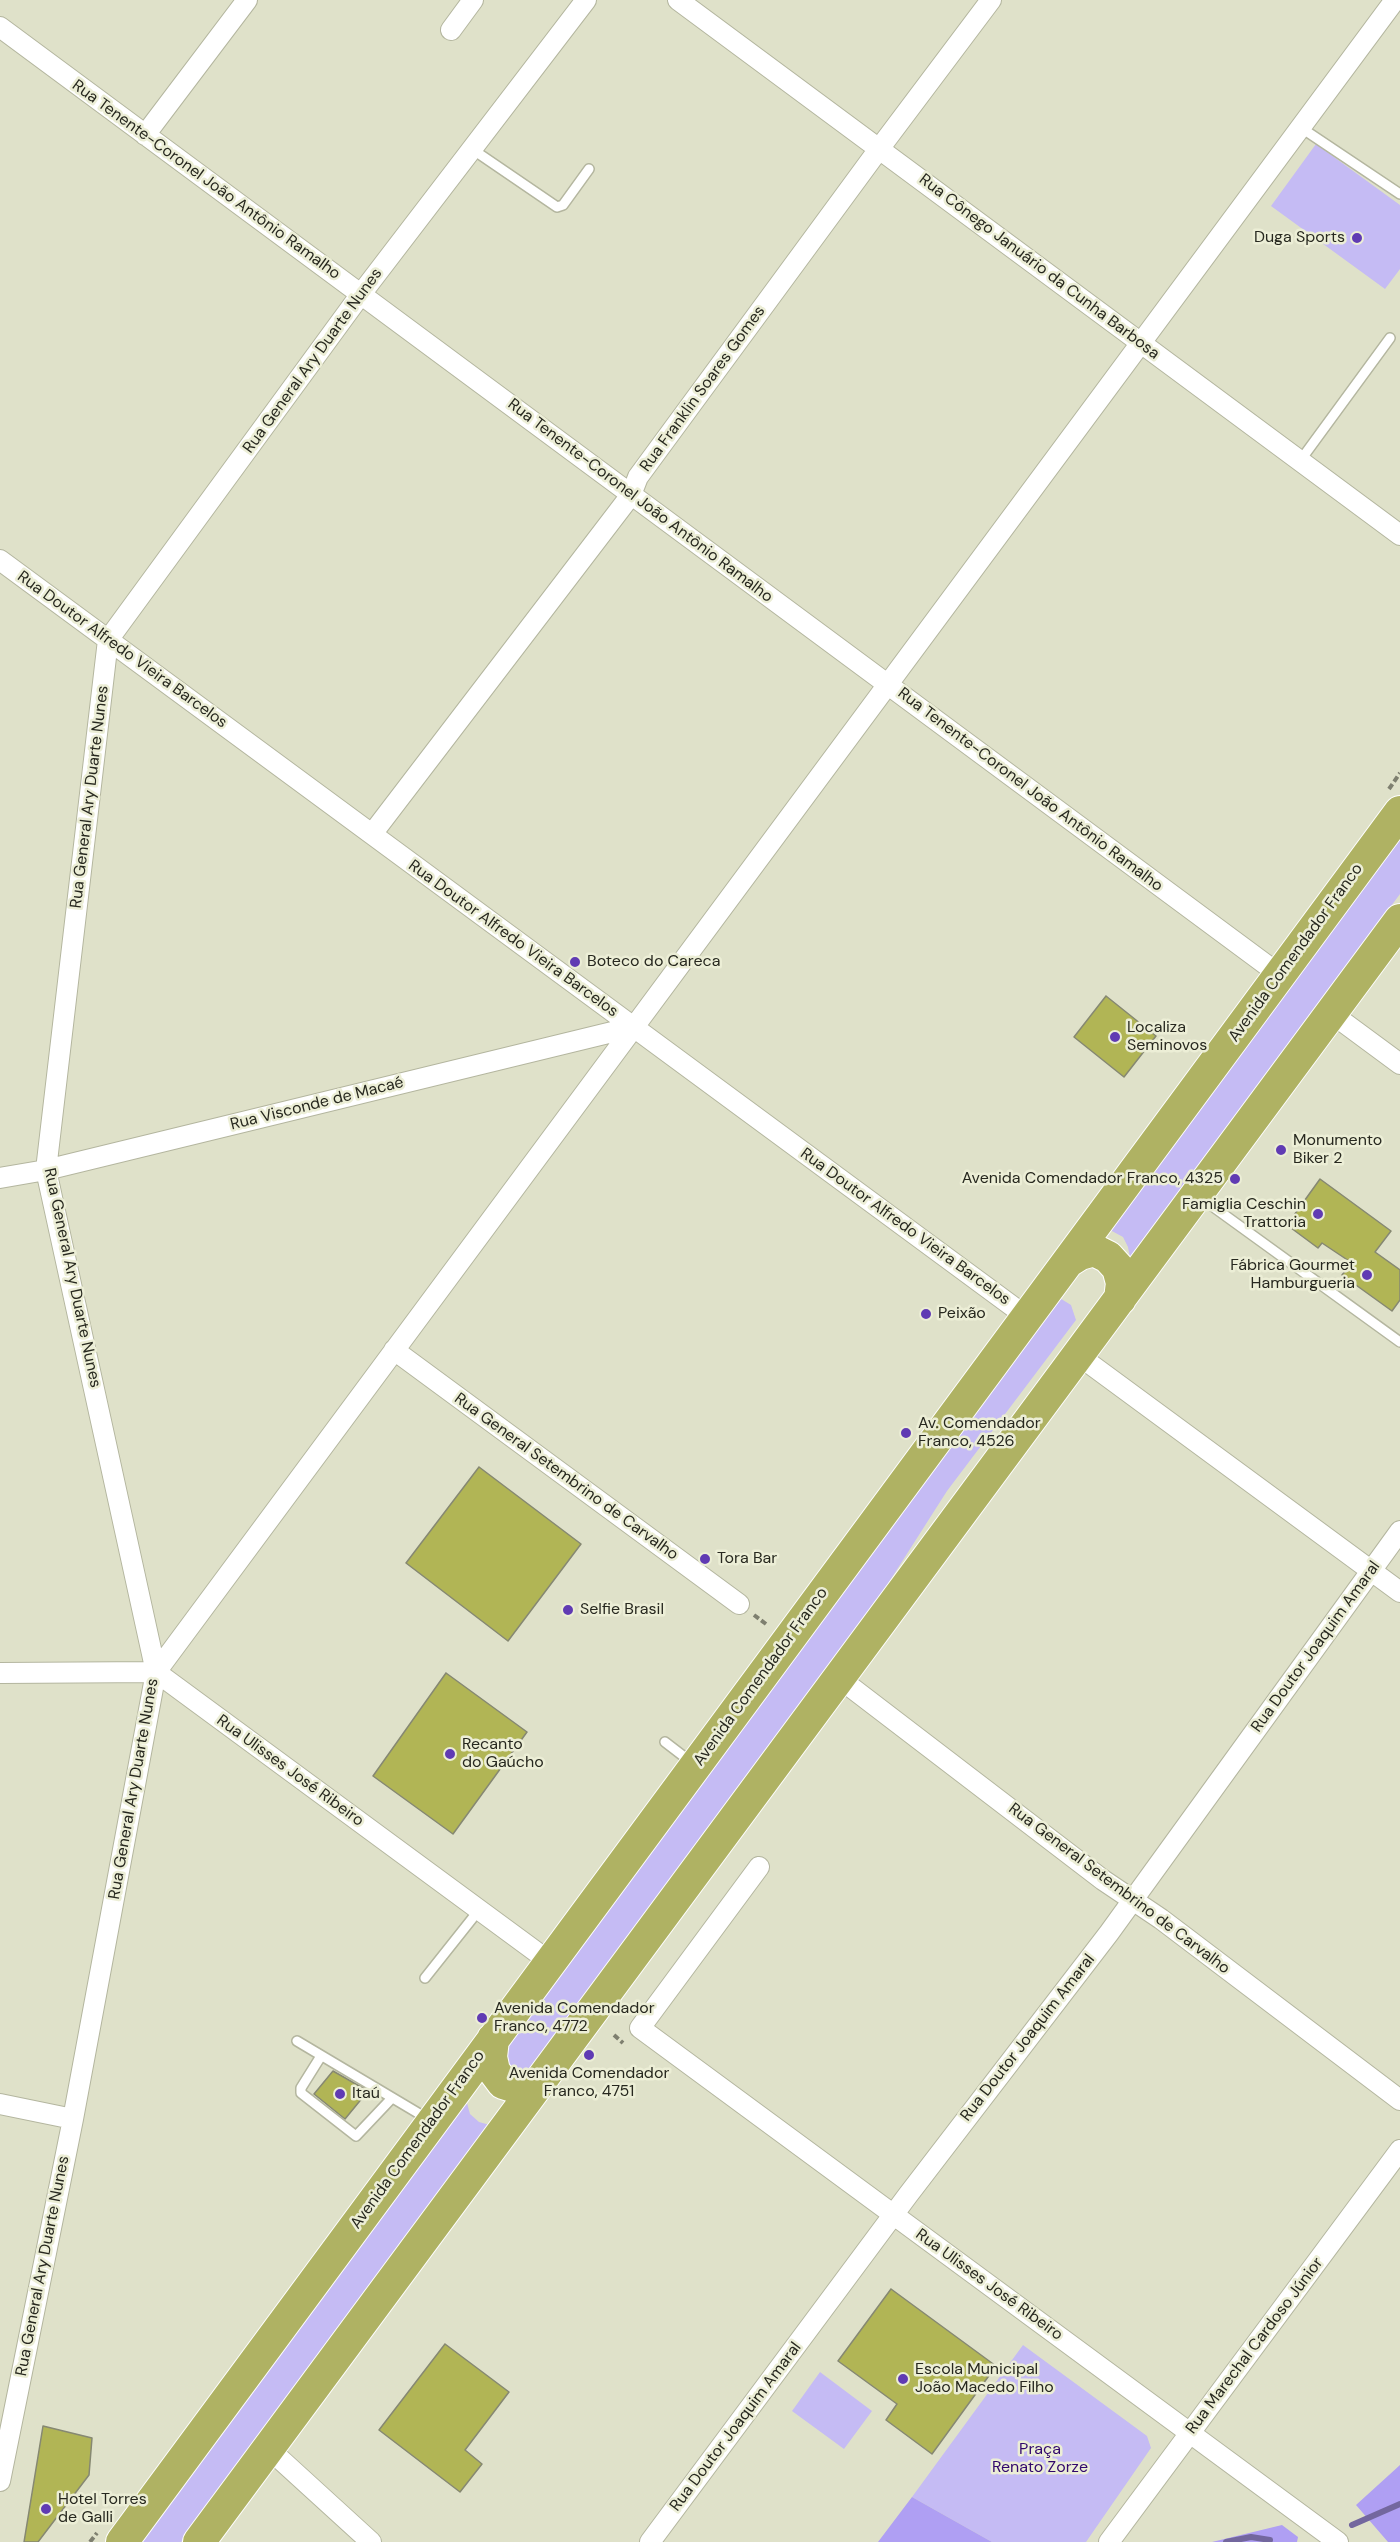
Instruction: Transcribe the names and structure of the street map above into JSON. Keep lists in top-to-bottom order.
{
  "streets": {
    "highway": ["Avenida Comendador Franco"],
    "street": [
      "Rua Tenente-Coronel João Antônio Ramalho",
      "Rua Cônego Januário da Cunha Barbosa",
      "Rua General Ary Duarte Nunes",
      "Rua Franklin Soares Gomes",
      "Rua Doutor Alfredo Vieira Barcelos",
      "Rua Visconde de Macaé",
      "Rua General Setembrino de Carvalho",
      "Rua Doutor Joaquim Amaral",
      "Rua Ulisses José Ribeiro",
      "Rua Marechal Cardoso Júnior"
    ]
  },
  "crossings": [
    ["Rua Tenente-Coronel João Antônio Ramalho", "Rua General Ary Duarte Nunes"],
    ["Rua Tenente-Coronel João Antônio Ramalho", "Rua Franklin Soares Gomes"],
    ["Rua Tenente-Coronel João Antônio Ramalho", "Avenida Comendador Franco"],
    ["Rua Cônego Januário da Cunha Barbosa", "Rua Franklin Soares Gomes"],
    ["Rua General Ary Duarte Nunes", "Rua Doutor Alfredo Vieira Barcelos"],
    ["Rua General Ary Duarte Nunes", "Rua Visconde de Macaé"],
    ["Rua General Ary Duarte Nunes", "Rua Ulisses José Ribeiro"],
    ["Rua Franklin Soares Gomes", "Rua Doutor Alfredo Vieira Barcelos"],
    ["Rua Doutor Alfredo Vieira Barcelos", "Avenida Comendador Franco"],
    ["Rua Doutor Alfredo Vieira Barcelos", "Rua Visconde de Macaé"],
    ["Avenida Comendador Franco", "Rua Ulisses José Ribeiro"],
    ["Rua General Setembrino de Carvalho", "Rua Doutor Joaquim Amaral"],
    ["Rua Doutor Joaquim Amaral", "Rua Ulisses José Ribeiro"],
    ["Rua Ulisses José Ribeiro", "Rua Marechal Cardoso Júnior"]
  ],
  "parks": ["Praça Renato Zorze"],
  "places": [
    "Duga Sports",
    "Boteco do Careca",
    "Localiza Seminovos",
    "Monumento Biker 2",
    "Avenida Comendador Franco, 4325",
    "Famiglia Ceschin Trattoria",
    "Fábrica Gourmet Hamburgueria",
    "Peixão",
    "Av. Comendador Franco, 4526",
    "Tora Bar",
    "Selfie Brasil",
    "Recanto do Gaúcho",
    "Avenida Comendador Franco, 4772",
    "Avenida Comendador Franco, 4751",
    "Itaú",
    "Escola Municipal João Macedo Filho",
    "Hotel Torres de Galli"
  ]
}
